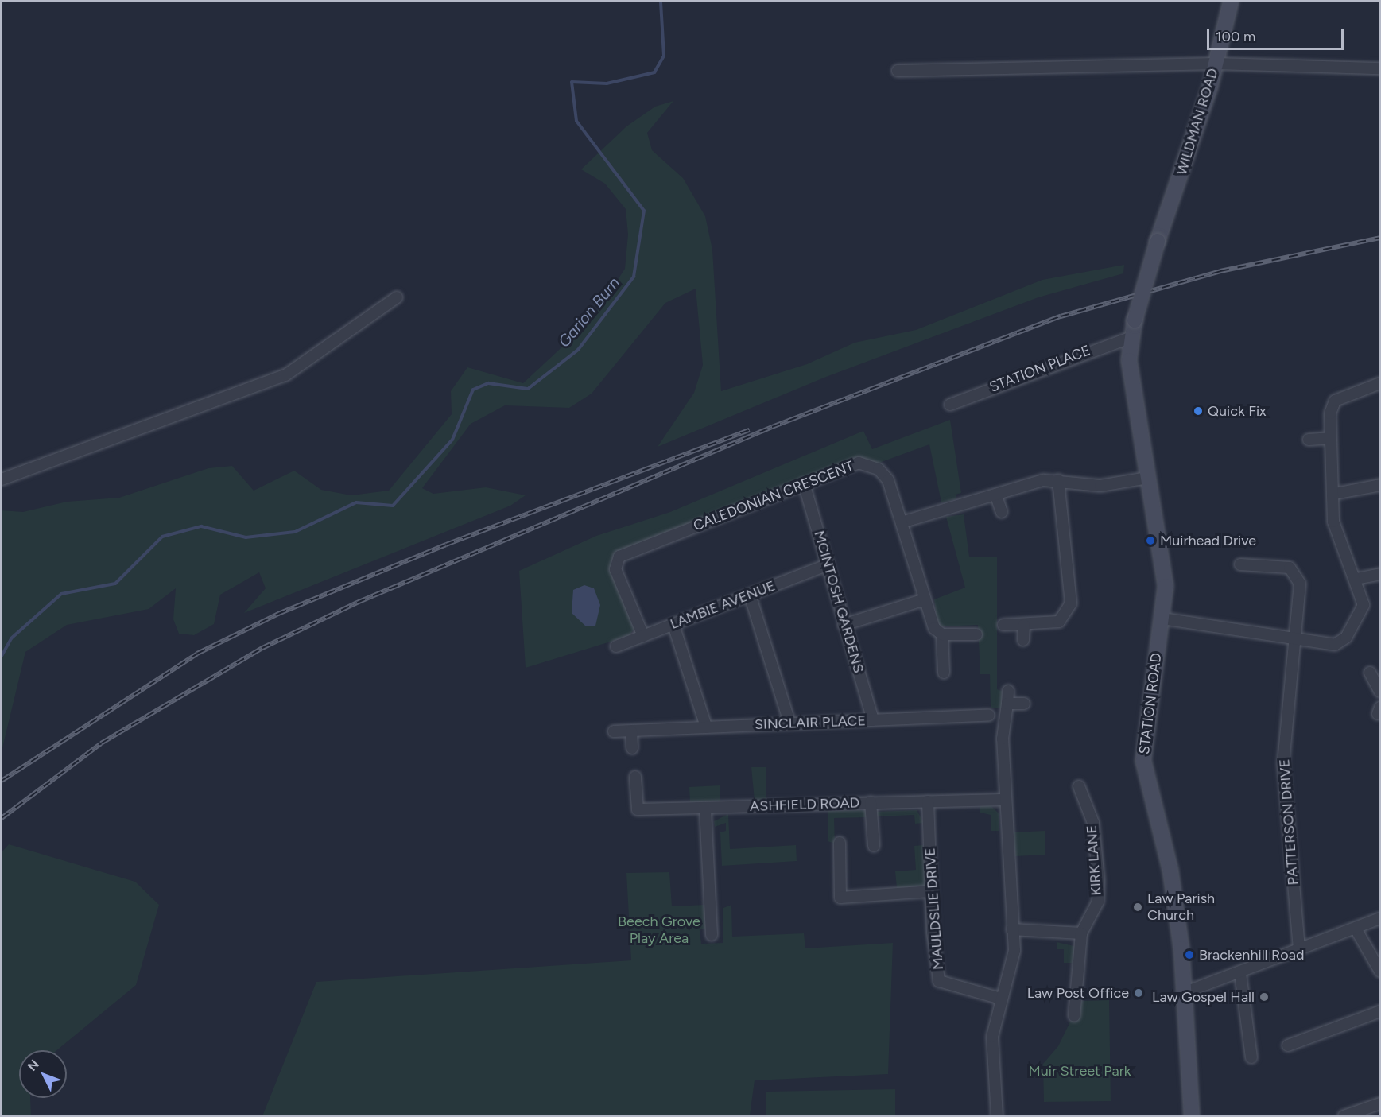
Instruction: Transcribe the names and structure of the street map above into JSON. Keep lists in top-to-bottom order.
{
  "streets": {
    "main road": ["WILDMAN ROAD", "STATION ROAD"],
    "street": [
      "STATION PLACE",
      "CALEDONIAN CRESCENT",
      "MCINTOSH GARDENS",
      "LAMBIE AVENUE",
      "SINCLAIR PLACE",
      "ASHFIELD ROAD",
      "PATTERSON DRIVE",
      "KIRK LANE",
      "MAULDSLIE DRIVE"
    ]
  },
  "crossings": [
    ["WILDMAN ROAD", "STATION ROAD"],
    ["STATION PLACE", "STATION ROAD"],
    ["CALEDONIAN CRESCENT", "MCINTOSH GARDENS"],
    ["CALEDONIAN CRESCENT", "LAMBIE AVENUE"],
    ["MCINTOSH GARDENS", "LAMBIE AVENUE"],
    ["MCINTOSH GARDENS", "SINCLAIR PLACE"],
    ["ASHFIELD ROAD", "MAULDSLIE DRIVE"]
  ],
  "water": ["Garion Burn"],
  "parks": ["Beech Grove Play Area", "Muir Street Park"],
  "places": [
    "Quick Fix",
    "Muirhead Drive",
    "Law Parish Church",
    "Brackenhill Road",
    "Law Post Office",
    "Law Gospel Hall"
  ],
  "scale_bar": "100 m",
  "north": "top left"
}
